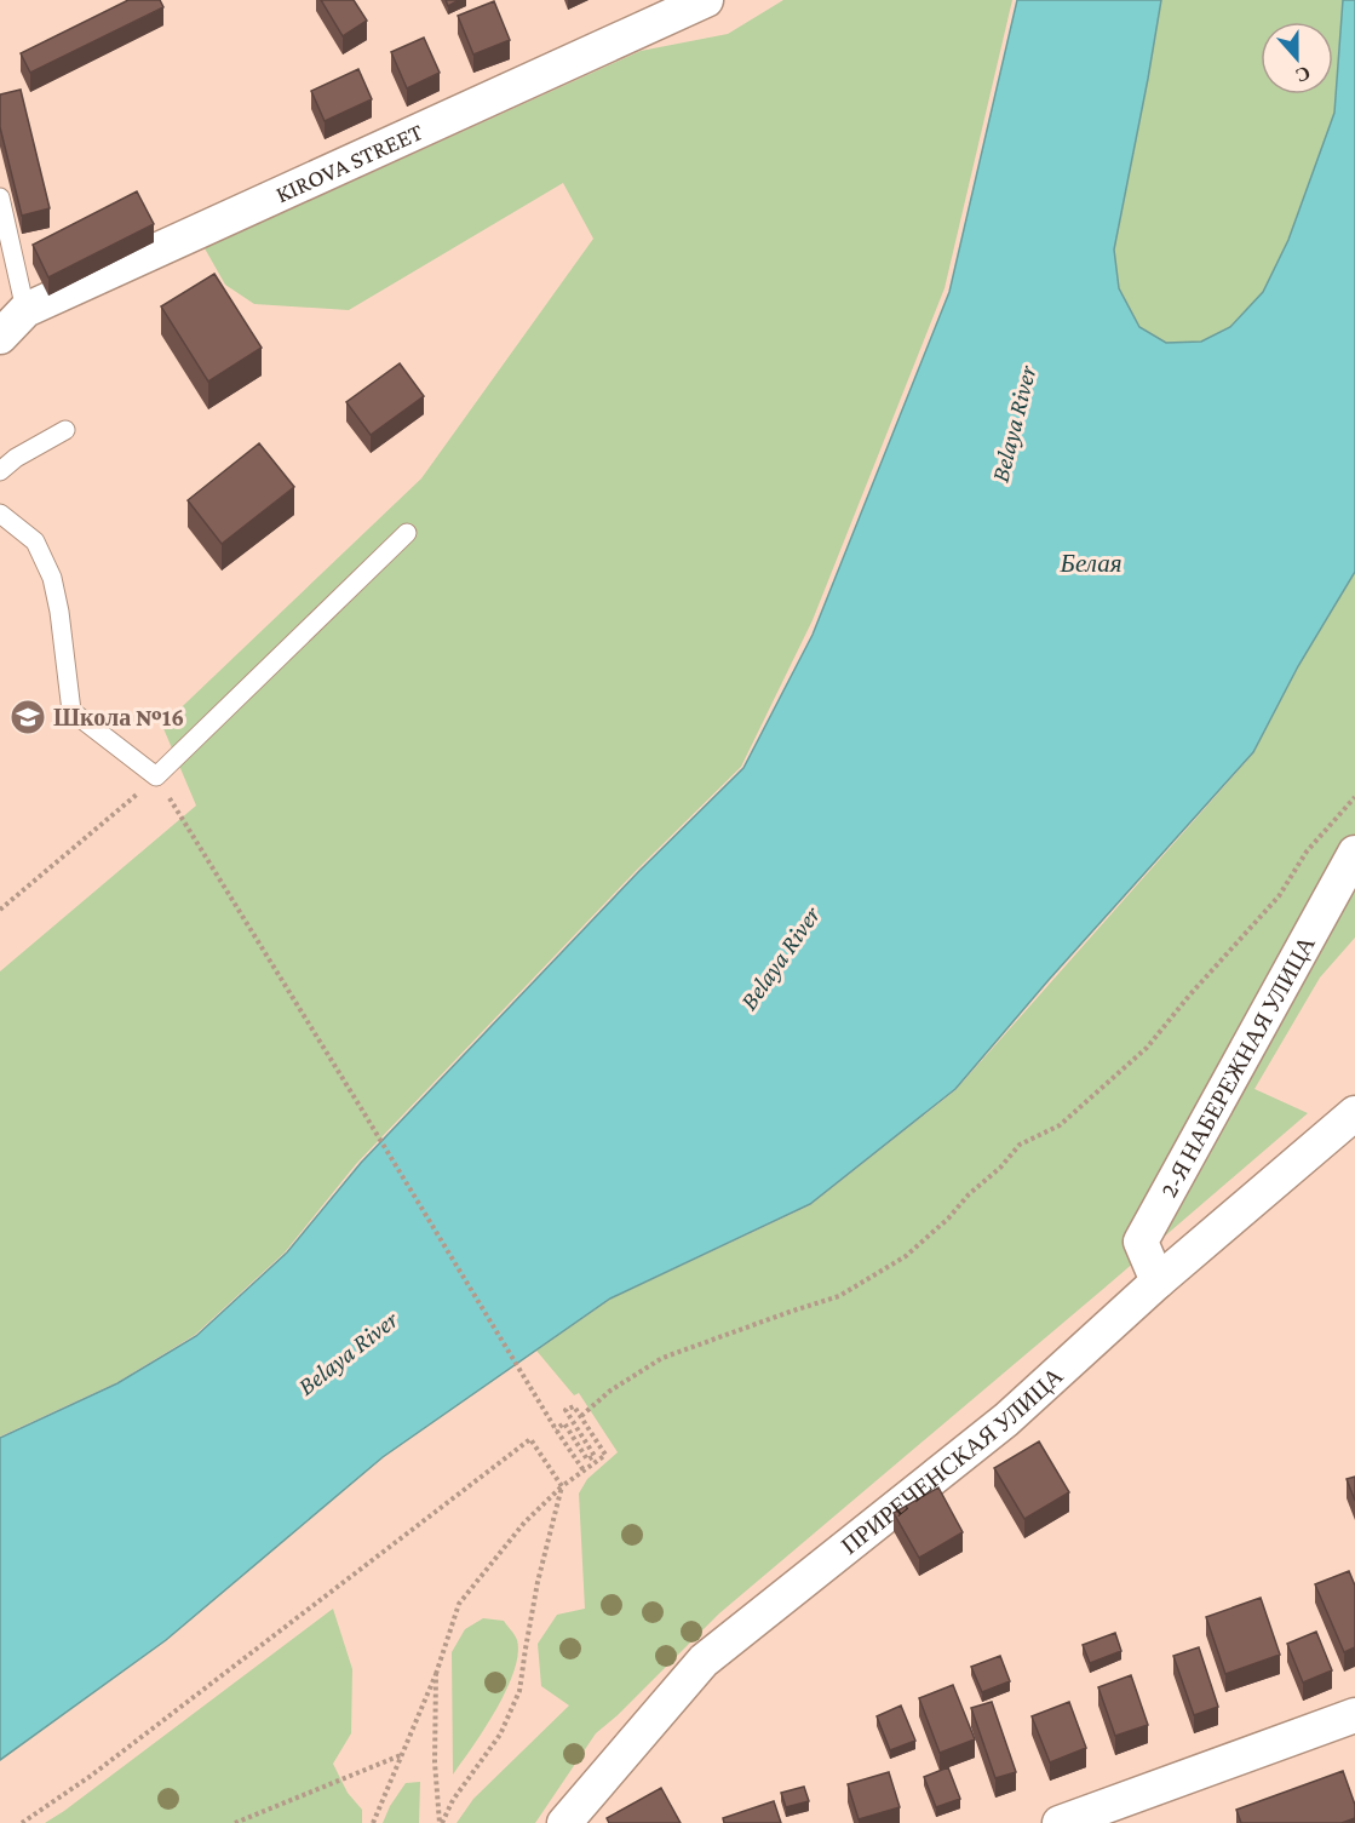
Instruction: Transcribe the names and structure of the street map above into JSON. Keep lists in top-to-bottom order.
{
  "streets": {
    "street": ["KIROVA STREET", "2-Я НАБЕРЕЖНАЯ УЛИЦА", "ПРИРЕЧЕНСКАЯ УЛИЦА"]
  },
  "crossings": [
    ["2-Я НАБЕРЕЖНАЯ УЛИЦА", "ПРИРЕЧЕНСКАЯ УЛИЦА"]
  ],
  "water": ["Belaya River", "Белая"],
  "places": {
    "school or university": ["Школа №16"]
  },
  "north": "bottom"
}
